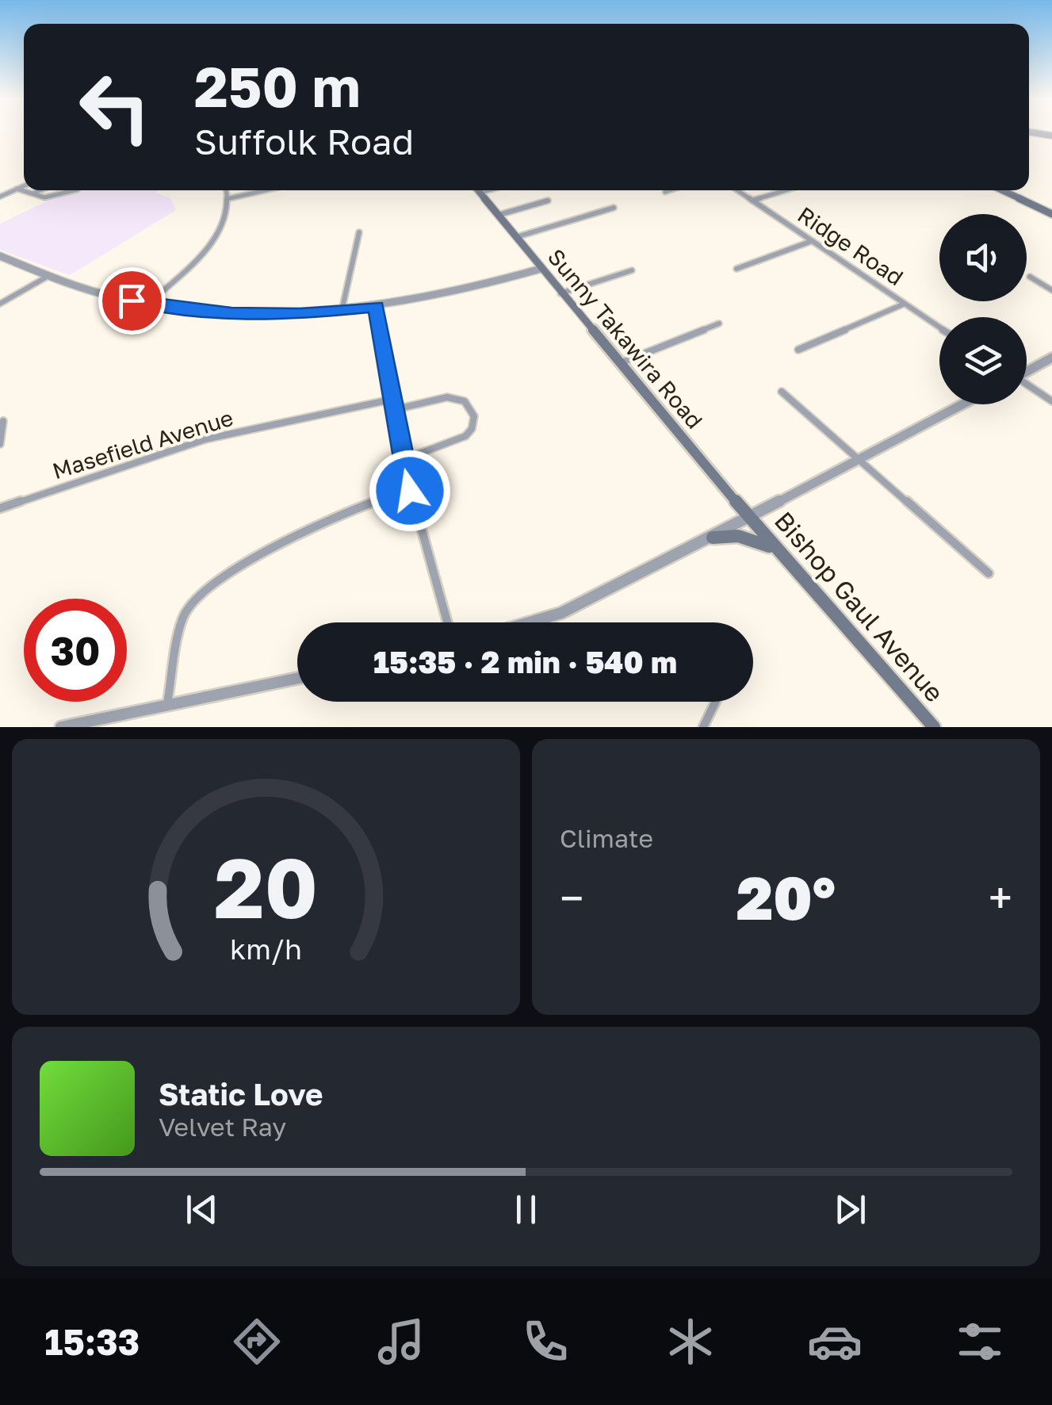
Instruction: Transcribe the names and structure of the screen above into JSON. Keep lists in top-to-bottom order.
{
  "streets": {
    "main road": ["Sunny Takawira Road", "Bishop Gaul Avenue"],
    "street": ["Ridge Road", "Masefield Avenue"]
  },
  "crossings": [
    ["Sunny Takawira Road", "Bishop Gaul Avenue"]
  ],
  "page": {
    "turn": ["250 m", "Suffolk Road"],
    "limit": "30",
    "trip": "15:35 · 2 min · 540 m",
    "tile": "Climate",
    "heat": ["−", "20°", "+"],
    "song": ["Static Love", "Velvet Ray"],
    "tabs": "15:33",
    "gauge": ["20", "km/h"]
  }
}
